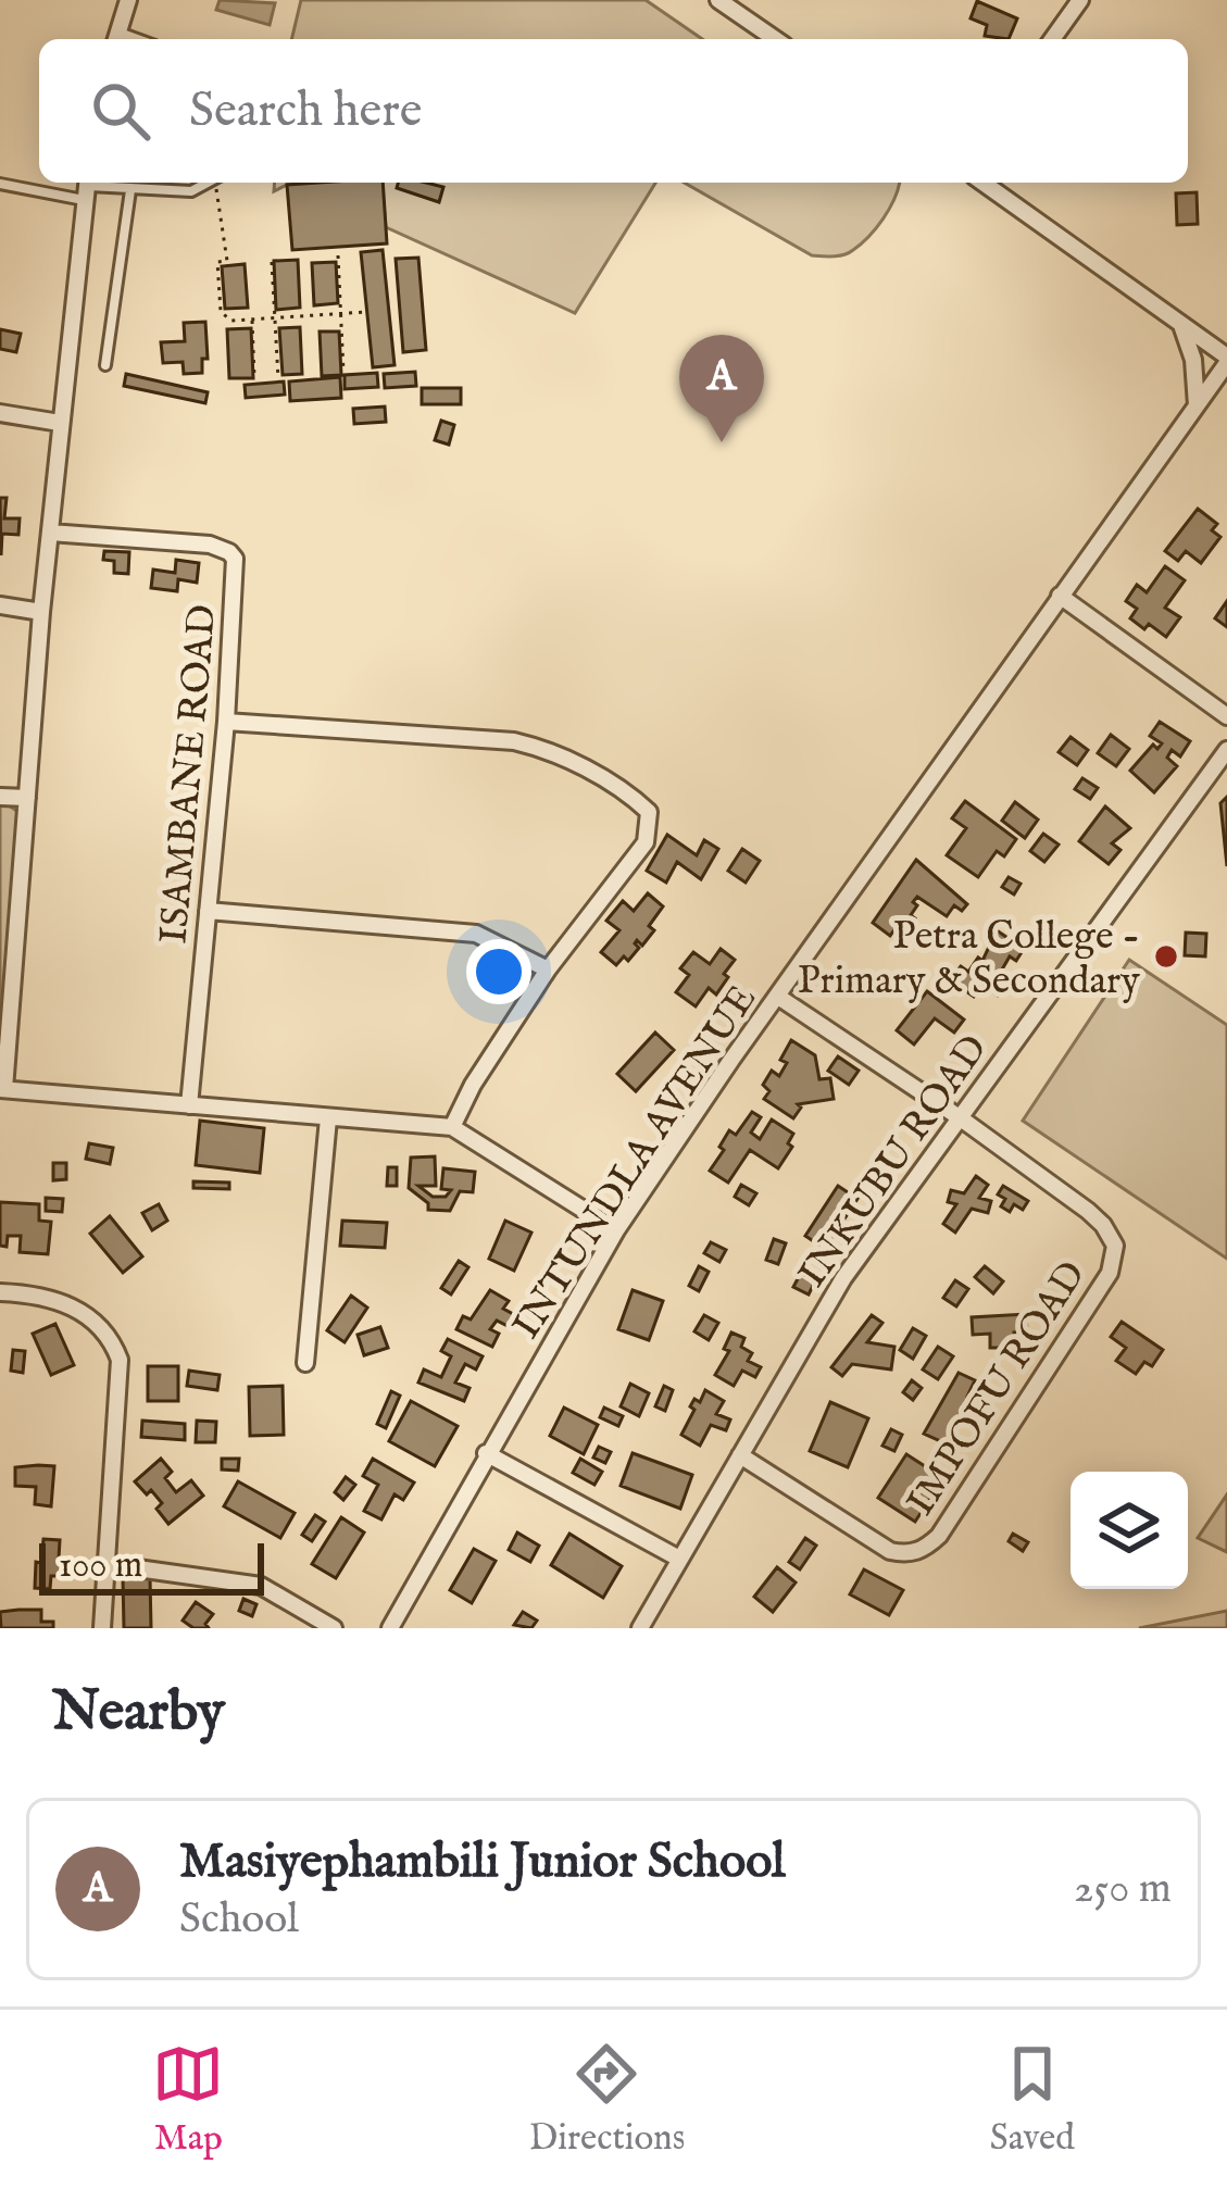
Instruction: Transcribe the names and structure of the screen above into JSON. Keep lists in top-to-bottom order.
{
  "streets": {
    "street": [
      "ISAMBANE ROAD",
      "INKUBU ROAD",
      "INTUNDLA AVENUE",
      "IMPOFU ROAD"
    ]
  },
  "crossings": [
    ["INKUBU ROAD", "IMPOFU ROAD"]
  ],
  "places": ["Petra College - Primary & Secondary"],
  "scale_bar": "100 m",
  "page": {
    "search": "Search here",
    "pins": "A",
    "scale": "100 m",
    "heading": "Nearby",
    "list": [
      {
        "mark": "A",
        "name": "Masiyephambili Junior School",
        "note": "School",
        "value": "250 m"
      }
    ],
    "nav": ["Map", "Directions", "Saved"]
  }
}
